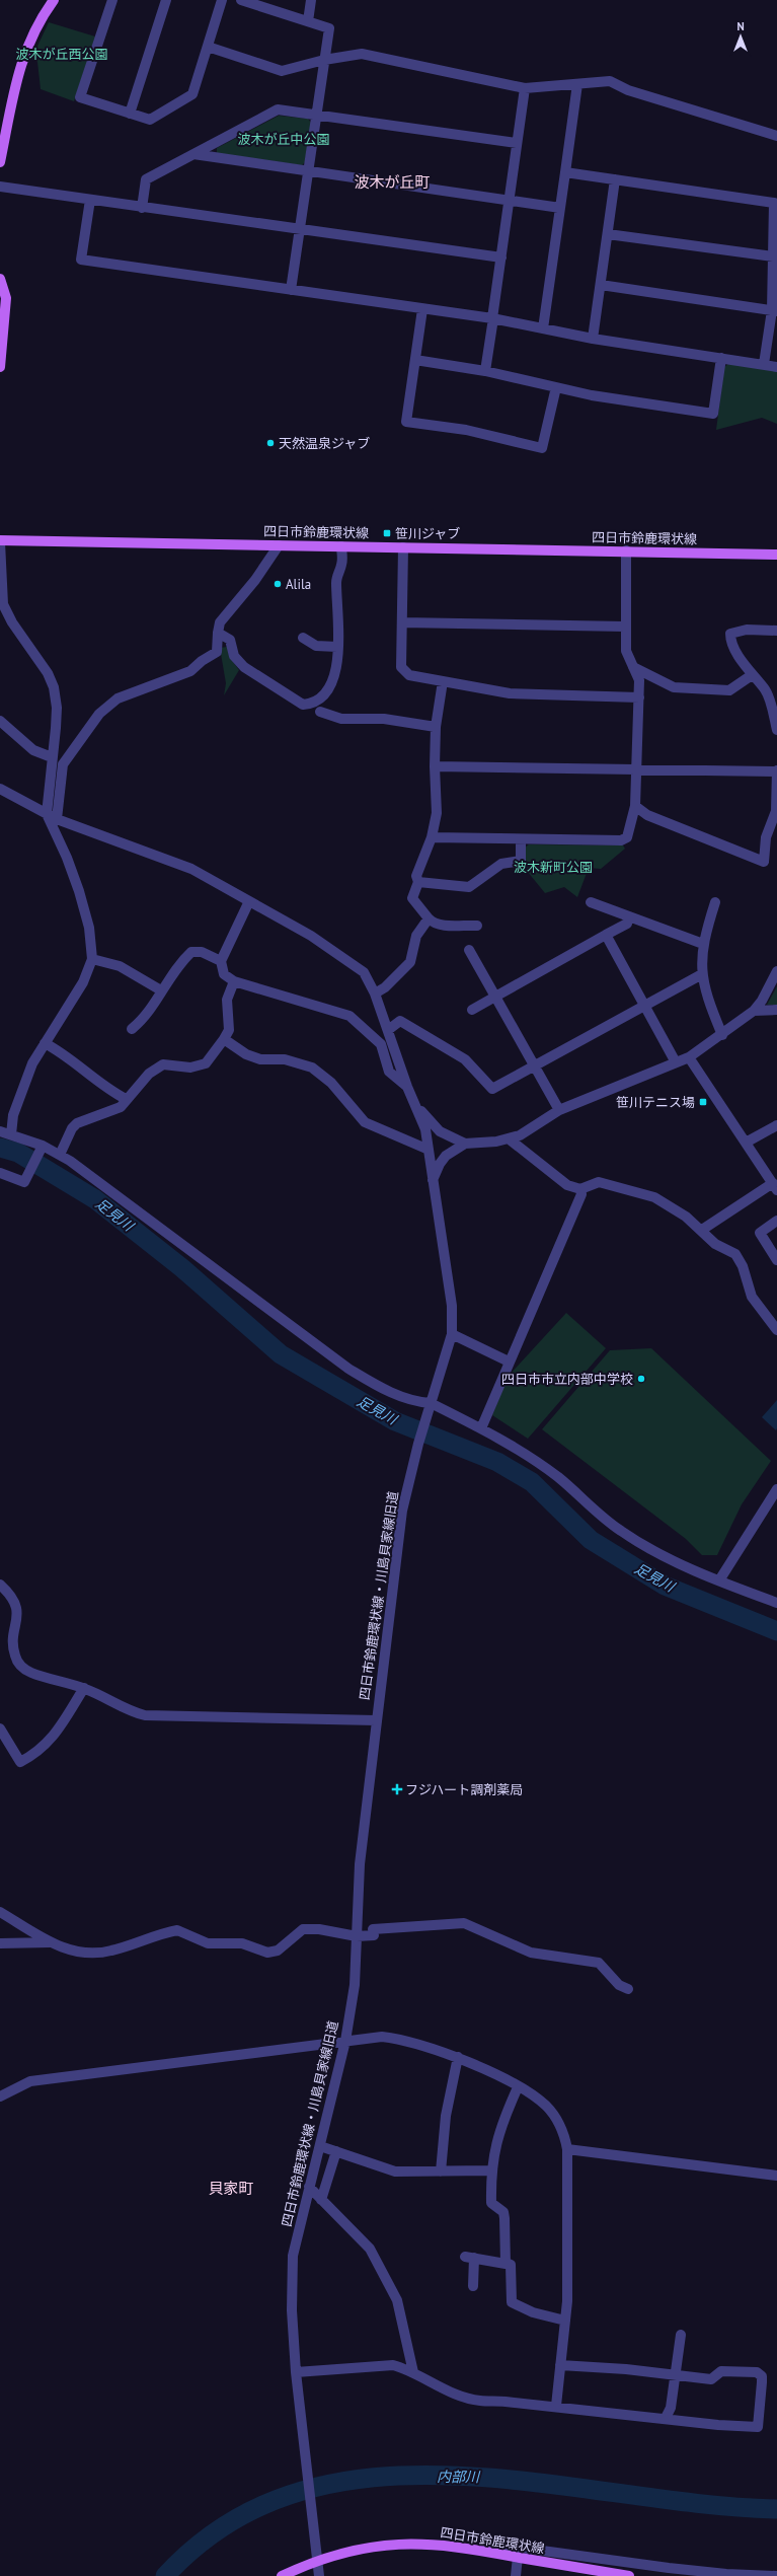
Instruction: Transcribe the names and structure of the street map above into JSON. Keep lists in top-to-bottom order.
{
  "streets": {
    "main road": ["四日市鈴鹿環状線"],
    "street": ["四日市鈴鹿環状線・川島貝家線旧道"]
  },
  "crossings": [
    ["四日市鈴鹿環状線", "四日市鈴鹿環状線・川島貝家線旧道"]
  ],
  "districts": ["波木が丘町", "貝家町"],
  "water": ["足見川", "内部川"],
  "parks": ["波木が丘西公園", "波木が丘中公園", "波木新町公園"],
  "places": {
    "other": ["天然温泉ジャブ", "Alila", "四日市市立内部中学校"],
    "transit": ["笹川ジャブ", "笹川テニス場"],
    "health": ["フジハート調剤薬局"]
  },
  "north": "top"
}
